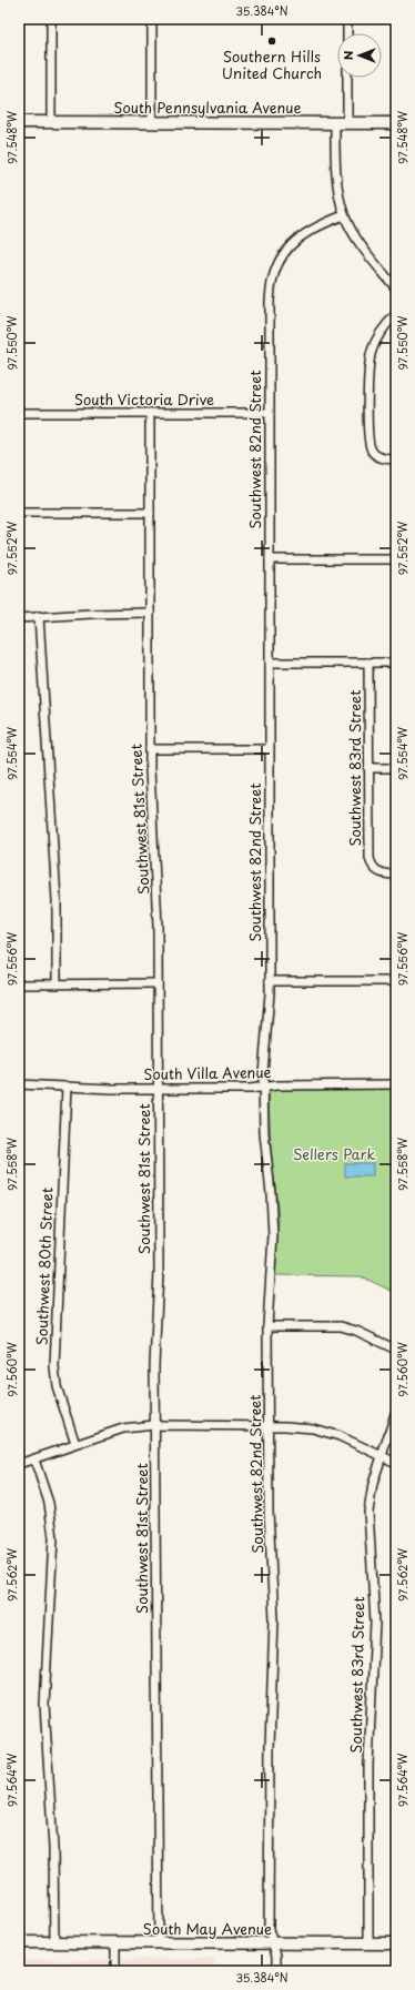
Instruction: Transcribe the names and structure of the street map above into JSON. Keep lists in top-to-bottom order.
{
  "streets": {
    "main road": ["South Pennsylvania Avenue", "South May Avenue"],
    "street": [
      "South Victoria Drive",
      "Southwest 82nd Street",
      "Southwest 83rd Street",
      "Southwest 81st Street",
      "South Villa Avenue",
      "Southwest 80th Street"
    ]
  },
  "crossings": [
    ["South Victoria Drive", "Southwest 82nd Street"],
    ["South Victoria Drive", "Southwest 81st Street"],
    ["Southwest 82nd Street", "South Villa Avenue"],
    ["Southwest 82nd Street", "South May Avenue"],
    ["Southwest 83rd Street", "South May Avenue"],
    ["Southwest 81st Street", "South Villa Avenue"],
    ["Southwest 81st Street", "South May Avenue"],
    ["South Villa Avenue", "Southwest 80th Street"]
  ],
  "parks": ["Sellers Park"],
  "places": ["Southern Hills United Church"],
  "north": "left",
  "coordinates": [
    "35.384°N",
    "97.548°W",
    "97.550°W",
    "97.552°W",
    "97.554°W",
    "97.556°W",
    "97.558°W",
    "97.560°W",
    "97.562°W",
    "97.564°W"
  ]
}
